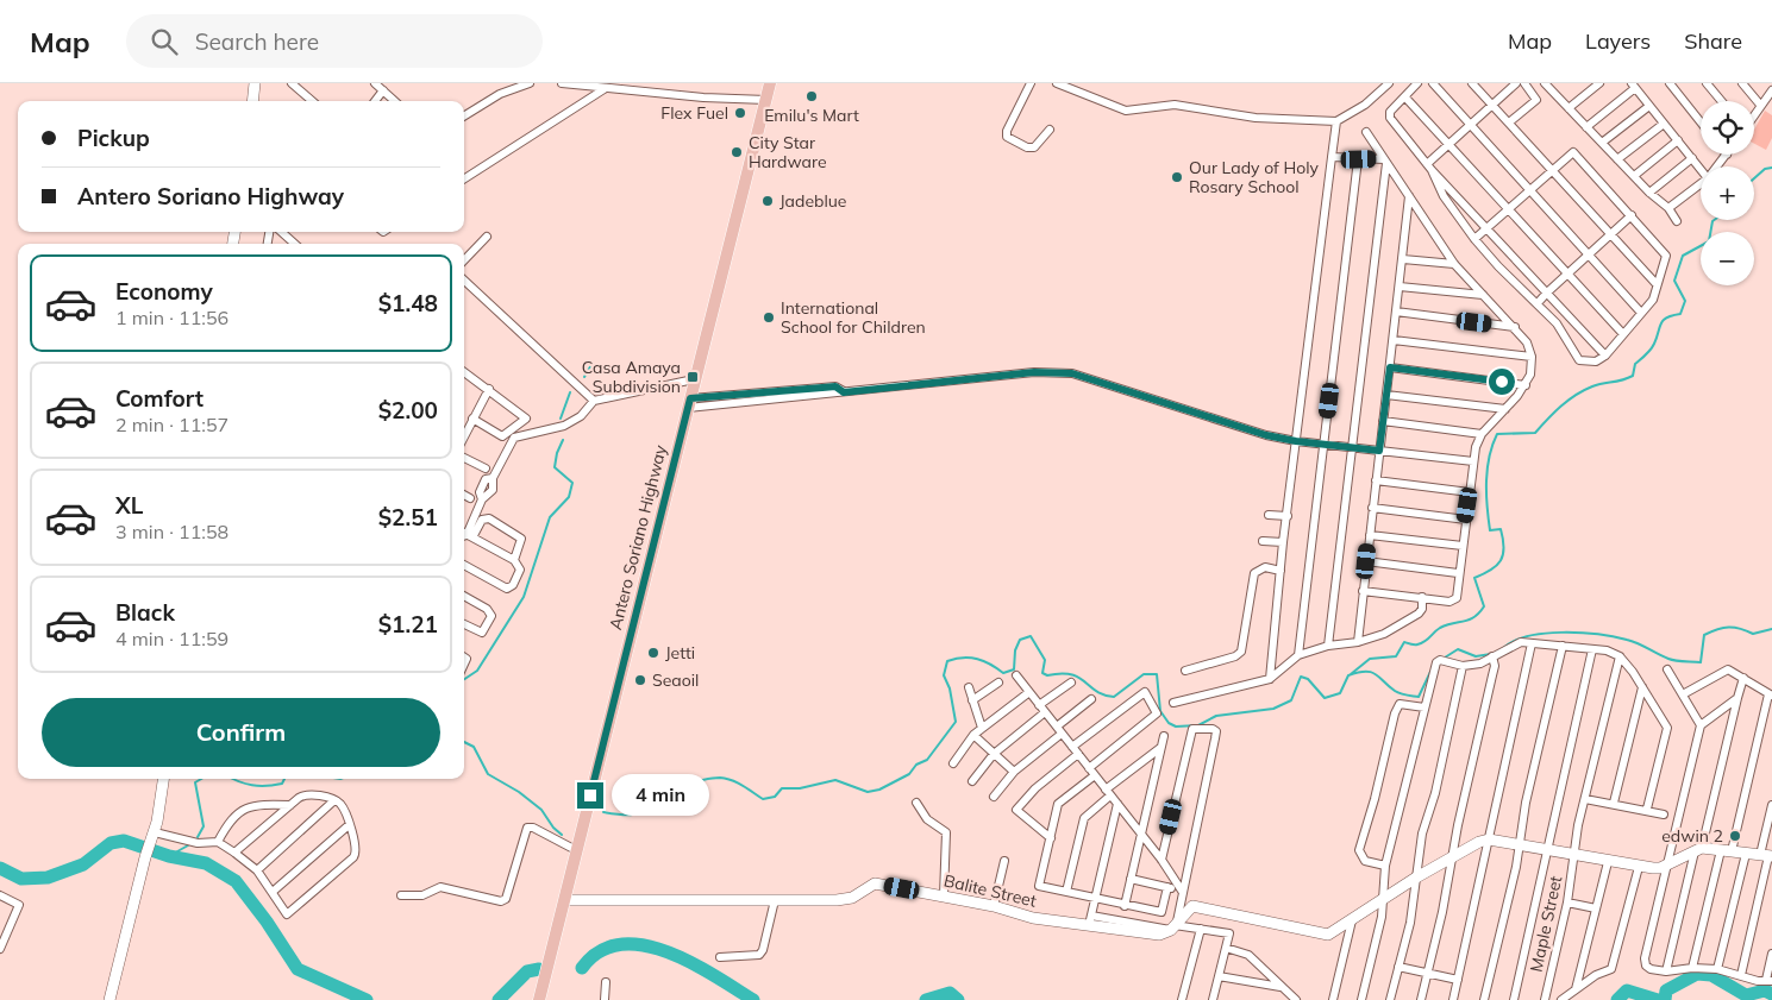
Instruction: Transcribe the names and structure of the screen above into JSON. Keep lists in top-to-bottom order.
{
  "streets": {
    "main road": ["Antero Soriano Highway"],
    "street": ["Balite Street", "Maple Street"]
  },
  "crossings": [
    ["Antero Soriano Highway", "Balite Street"]
  ],
  "places": {
    "other": [
      "Emilu's Mart",
      "Flex Fuel",
      "City Star Hardware",
      "Our Lady of Holy Rosary School",
      "Jadeblue",
      "International School for Children",
      "Jetti",
      "Seaoil",
      "edwin 2"
    ],
    "transit": ["Casa Amaya Subdivision"]
  },
  "page": {
    "header": "Map",
    "search": "Search here",
    "nav": ["Map", "Layers", "Share"],
    "map_buttons": ["+", "−"],
    "banner": ["Pickup", "Antero Soriano Highway"],
    "list": [
      {
        "name": "Economy",
        "note": "1 min · 11:56",
        "value": "$1.48"
      },
      {
        "name": "Comfort",
        "note": "2 min · 11:57",
        "value": "$2.00"
      },
      {
        "name": "XL",
        "note": "3 min · 11:58",
        "value": "$2.51"
      },
      {
        "name": "Black",
        "note": "4 min · 11:59",
        "value": "$1.21"
      }
    ],
    "buttons": "Confirm",
    "bubble": "4 min"
  }
}
